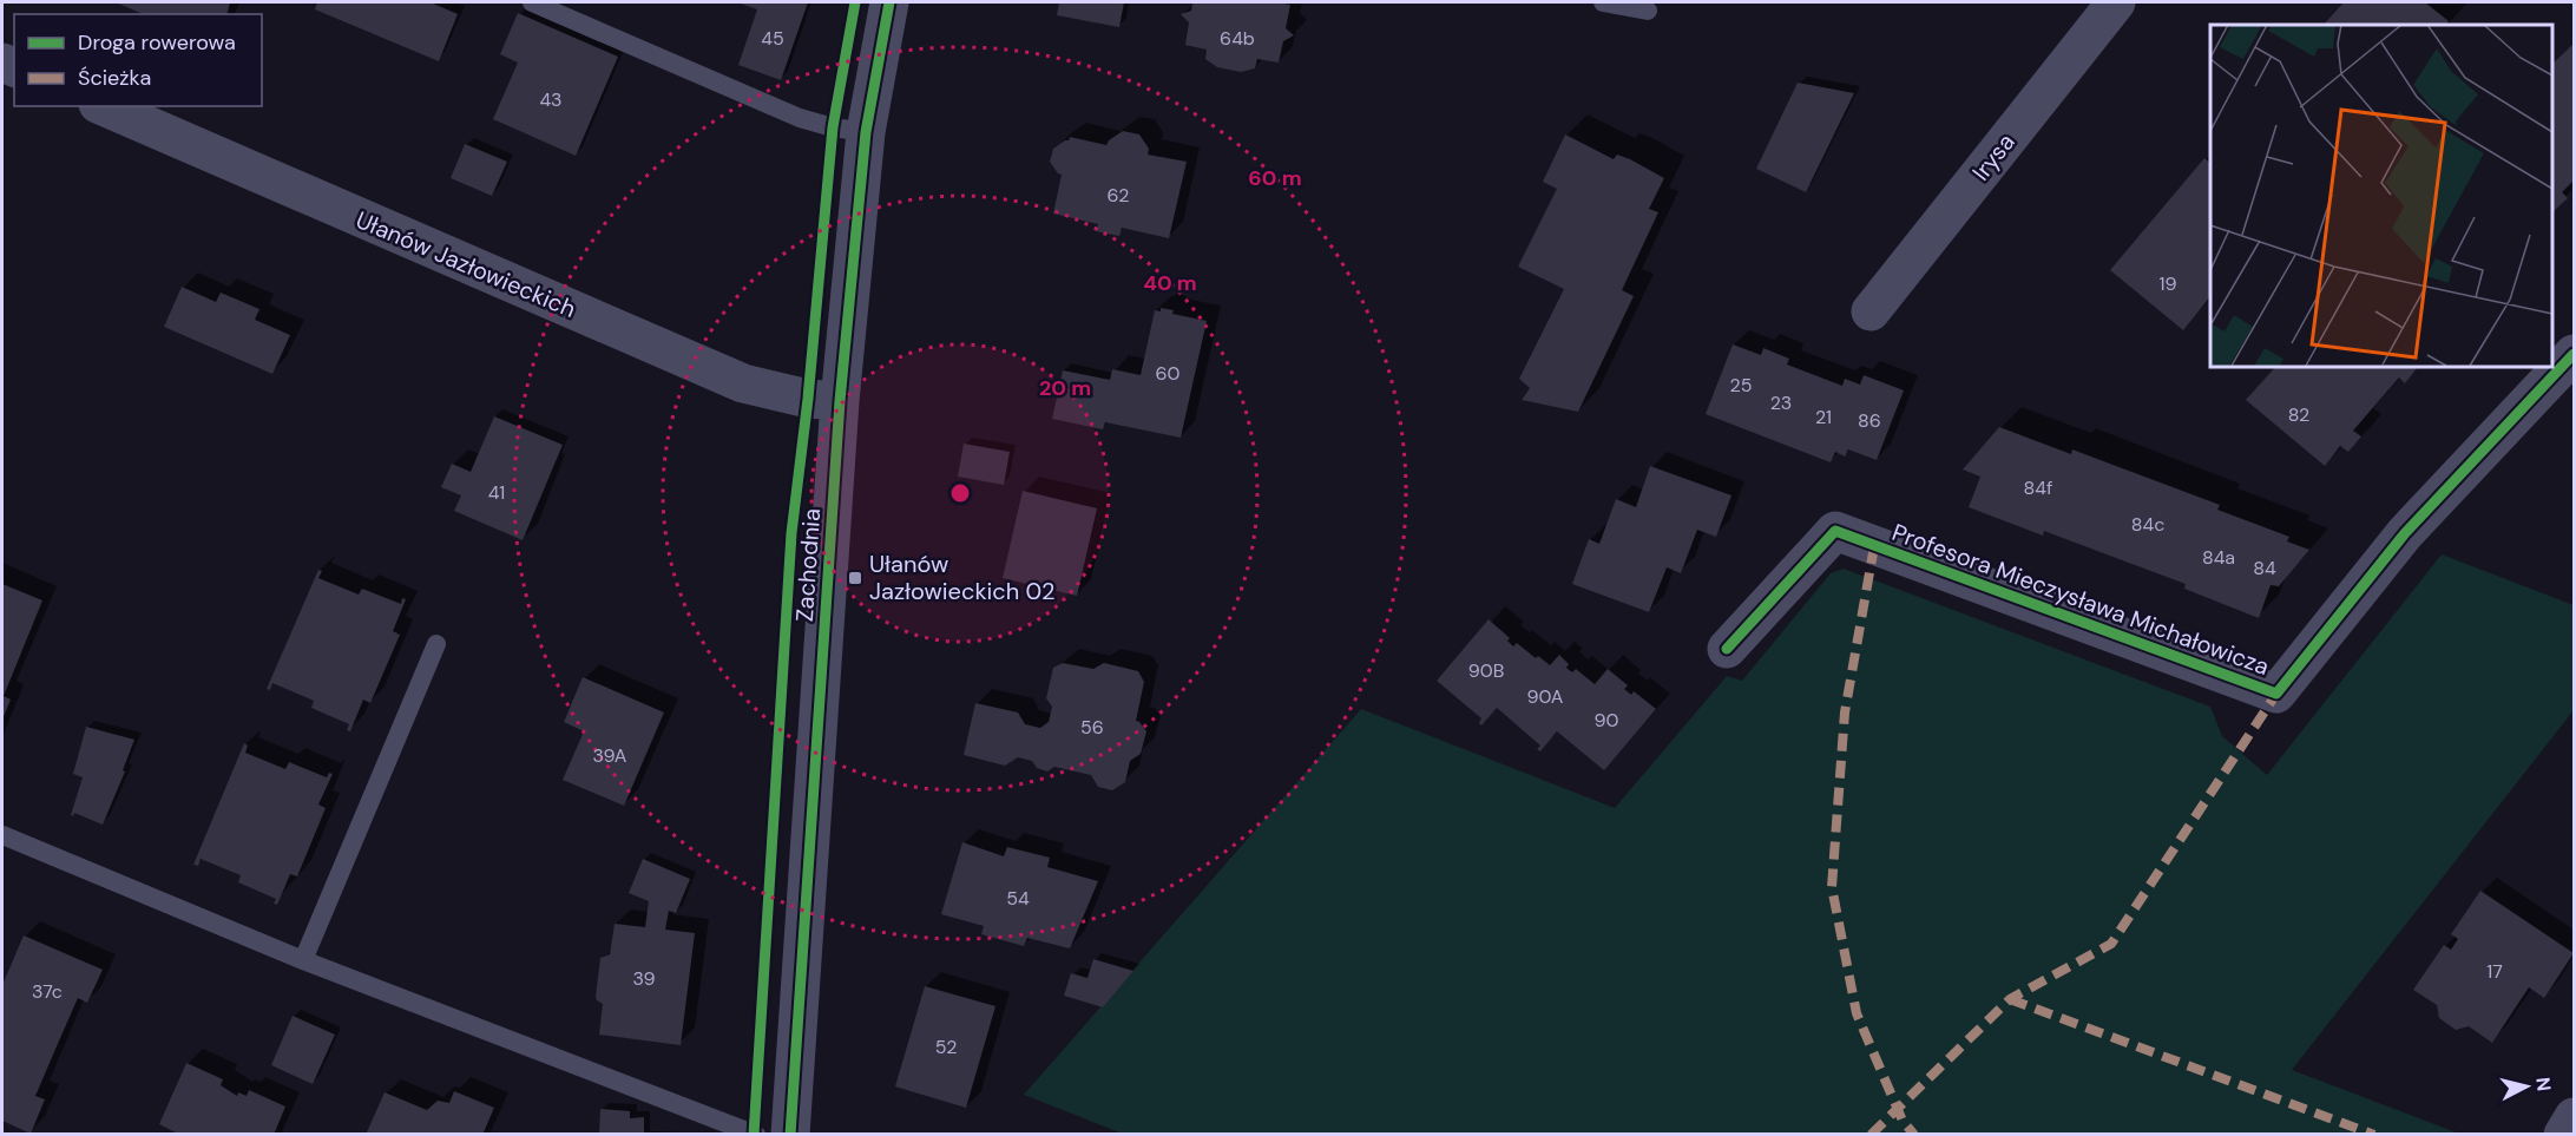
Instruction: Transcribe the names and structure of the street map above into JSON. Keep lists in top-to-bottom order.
{
  "streets": {
    "street": [
      "Irysa",
      "Ułanów Jazłowieckich",
      "Zachodnia",
      "Profesora Mieczysława Michałowicza"
    ]
  },
  "crossings": [
    ["Ułanów Jazłowieckich", "Zachodnia"]
  ],
  "places": {
    "transit": ["Ułanów Jazłowieckich 02"]
  },
  "house_numbers": [
    "45",
    "64b",
    "43",
    "62",
    "19",
    "60",
    "25",
    "23",
    "82",
    "21",
    "86",
    "84f",
    "41",
    "84c",
    "84a",
    "84",
    "90B",
    "90A",
    "90",
    "56",
    "39A",
    "54",
    "17",
    "39",
    "37c",
    "52"
  ],
  "legend": ["Droga rowerowa", "Ścieżka"],
  "north": "right",
  "rings": ["60 m", "40 m", "20 m"]
}
